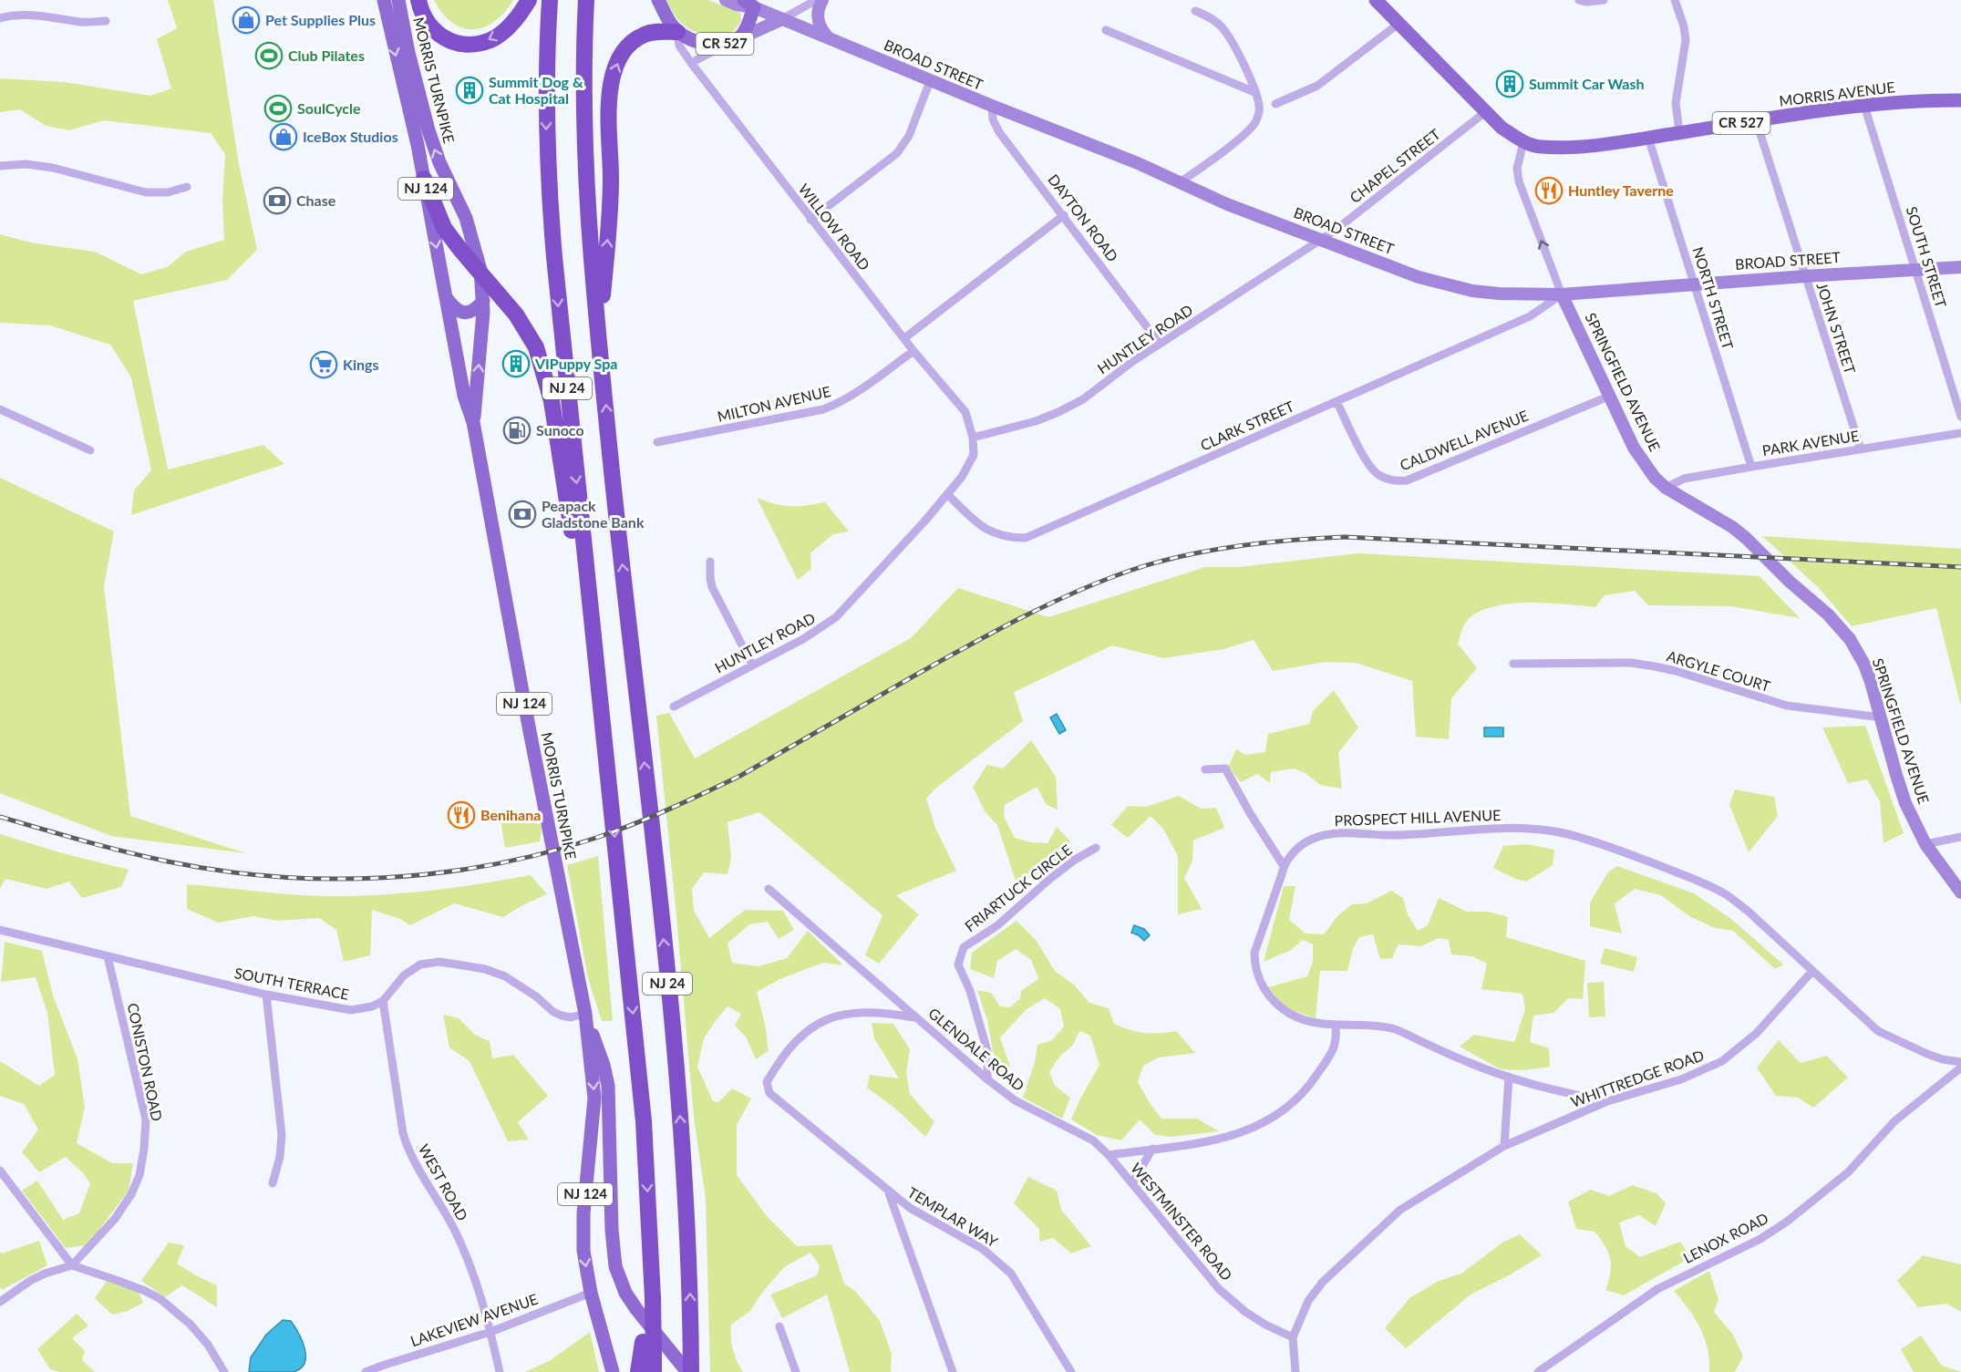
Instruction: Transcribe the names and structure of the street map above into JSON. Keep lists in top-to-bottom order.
{
  "streets": {
    "highway": ["NJ 24"],
    "main road": [
      "CR 527",
      "BROAD STREET",
      "MORRIS TURNPIKE",
      "MORRIS AVENUE",
      "NJ 124",
      "SPRINGFIELD AVENUE"
    ],
    "street": [
      "CHAPEL STREET",
      "DAYTON ROAD",
      "WILLOW ROAD",
      "SOUTH STREET",
      "NORTH STREET",
      "JOHN STREET",
      "HUNTLEY ROAD",
      "MILTON AVENUE",
      "CLARK STREET",
      "CALDWELL AVENUE",
      "PARK AVENUE",
      "ARGYLE COURT",
      "PROSPECT HILL AVENUE",
      "FRIARTUCK CIRCLE",
      "SOUTH TERRACE",
      "GLENDALE ROAD",
      "CONISTON ROAD",
      "WHITTREDGE ROAD",
      "WEST ROAD",
      "TEMPLAR WAY",
      "WESTMINSTER ROAD",
      "LENOX ROAD",
      "LAKEVIEW AVENUE"
    ]
  },
  "crossings": [
    ["CR 527", "BROAD STREET"],
    ["CR 527", "MORRIS AVENUE"],
    ["CR 527", "CHAPEL STREET"],
    ["CR 527", "WILLOW ROAD"],
    ["CR 527", "SPRINGFIELD AVENUE"],
    ["BROAD STREET", "CHAPEL STREET"],
    ["BROAD STREET", "DAYTON ROAD"],
    ["BROAD STREET", "SOUTH STREET"],
    ["BROAD STREET", "NORTH STREET"],
    ["BROAD STREET", "JOHN STREET"],
    ["BROAD STREET", "HUNTLEY ROAD"],
    ["BROAD STREET", "SPRINGFIELD AVENUE"],
    ["BROAD STREET", "CLARK STREET"],
    ["MORRIS TURNPIKE", "NJ 124"],
    ["MORRIS AVENUE", "SOUTH STREET"],
    ["MORRIS AVENUE", "NORTH STREET"],
    ["MORRIS AVENUE", "JOHN STREET"],
    ["MORRIS AVENUE", "SPRINGFIELD AVENUE"],
    ["CHAPEL STREET", "HUNTLEY ROAD"],
    ["NJ 124", "NJ 24"],
    ["NJ 124", "LAKEVIEW AVENUE"],
    ["DAYTON ROAD", "HUNTLEY ROAD"],
    ["WILLOW ROAD", "HUNTLEY ROAD"],
    ["WILLOW ROAD", "MILTON AVENUE"],
    ["NORTH STREET", "PARK AVENUE"],
    ["JOHN STREET", "PARK AVENUE"],
    ["HUNTLEY ROAD", "CLARK STREET"],
    ["SPRINGFIELD AVENUE", "CLARK STREET"],
    ["SPRINGFIELD AVENUE", "CALDWELL AVENUE"],
    ["SPRINGFIELD AVENUE", "PARK AVENUE"],
    ["SPRINGFIELD AVENUE", "ARGYLE COURT"],
    ["CLARK STREET", "CALDWELL AVENUE"],
    ["PROSPECT HILL AVENUE", "WHITTREDGE ROAD"],
    ["FRIARTUCK CIRCLE", "GLENDALE ROAD"],
    ["SOUTH TERRACE", "CONISTON ROAD"],
    ["SOUTH TERRACE", "WEST ROAD"],
    ["GLENDALE ROAD", "TEMPLAR WAY"],
    ["GLENDALE ROAD", "WESTMINSTER ROAD"],
    ["WHITTREDGE ROAD", "WESTMINSTER ROAD"],
    ["WEST ROAD", "LAKEVIEW AVENUE"]
  ],
  "places": {
    "shop": ["Pet Supplies Plus", "IceBox Studios"],
    "sports": ["Club Pilates", "SoulCycle"],
    "building": ["Summit Car Wash", "Summit Dog & Cat Hospital", "VIPuppy Spa"],
    "restaurant": ["Huntley Taverne", "Benihana"],
    "bank": ["Chase", "Peapack Gladstone Bank"],
    "supermarket": ["Kings"],
    "fuel station": ["Sunoco"]
  }
}
